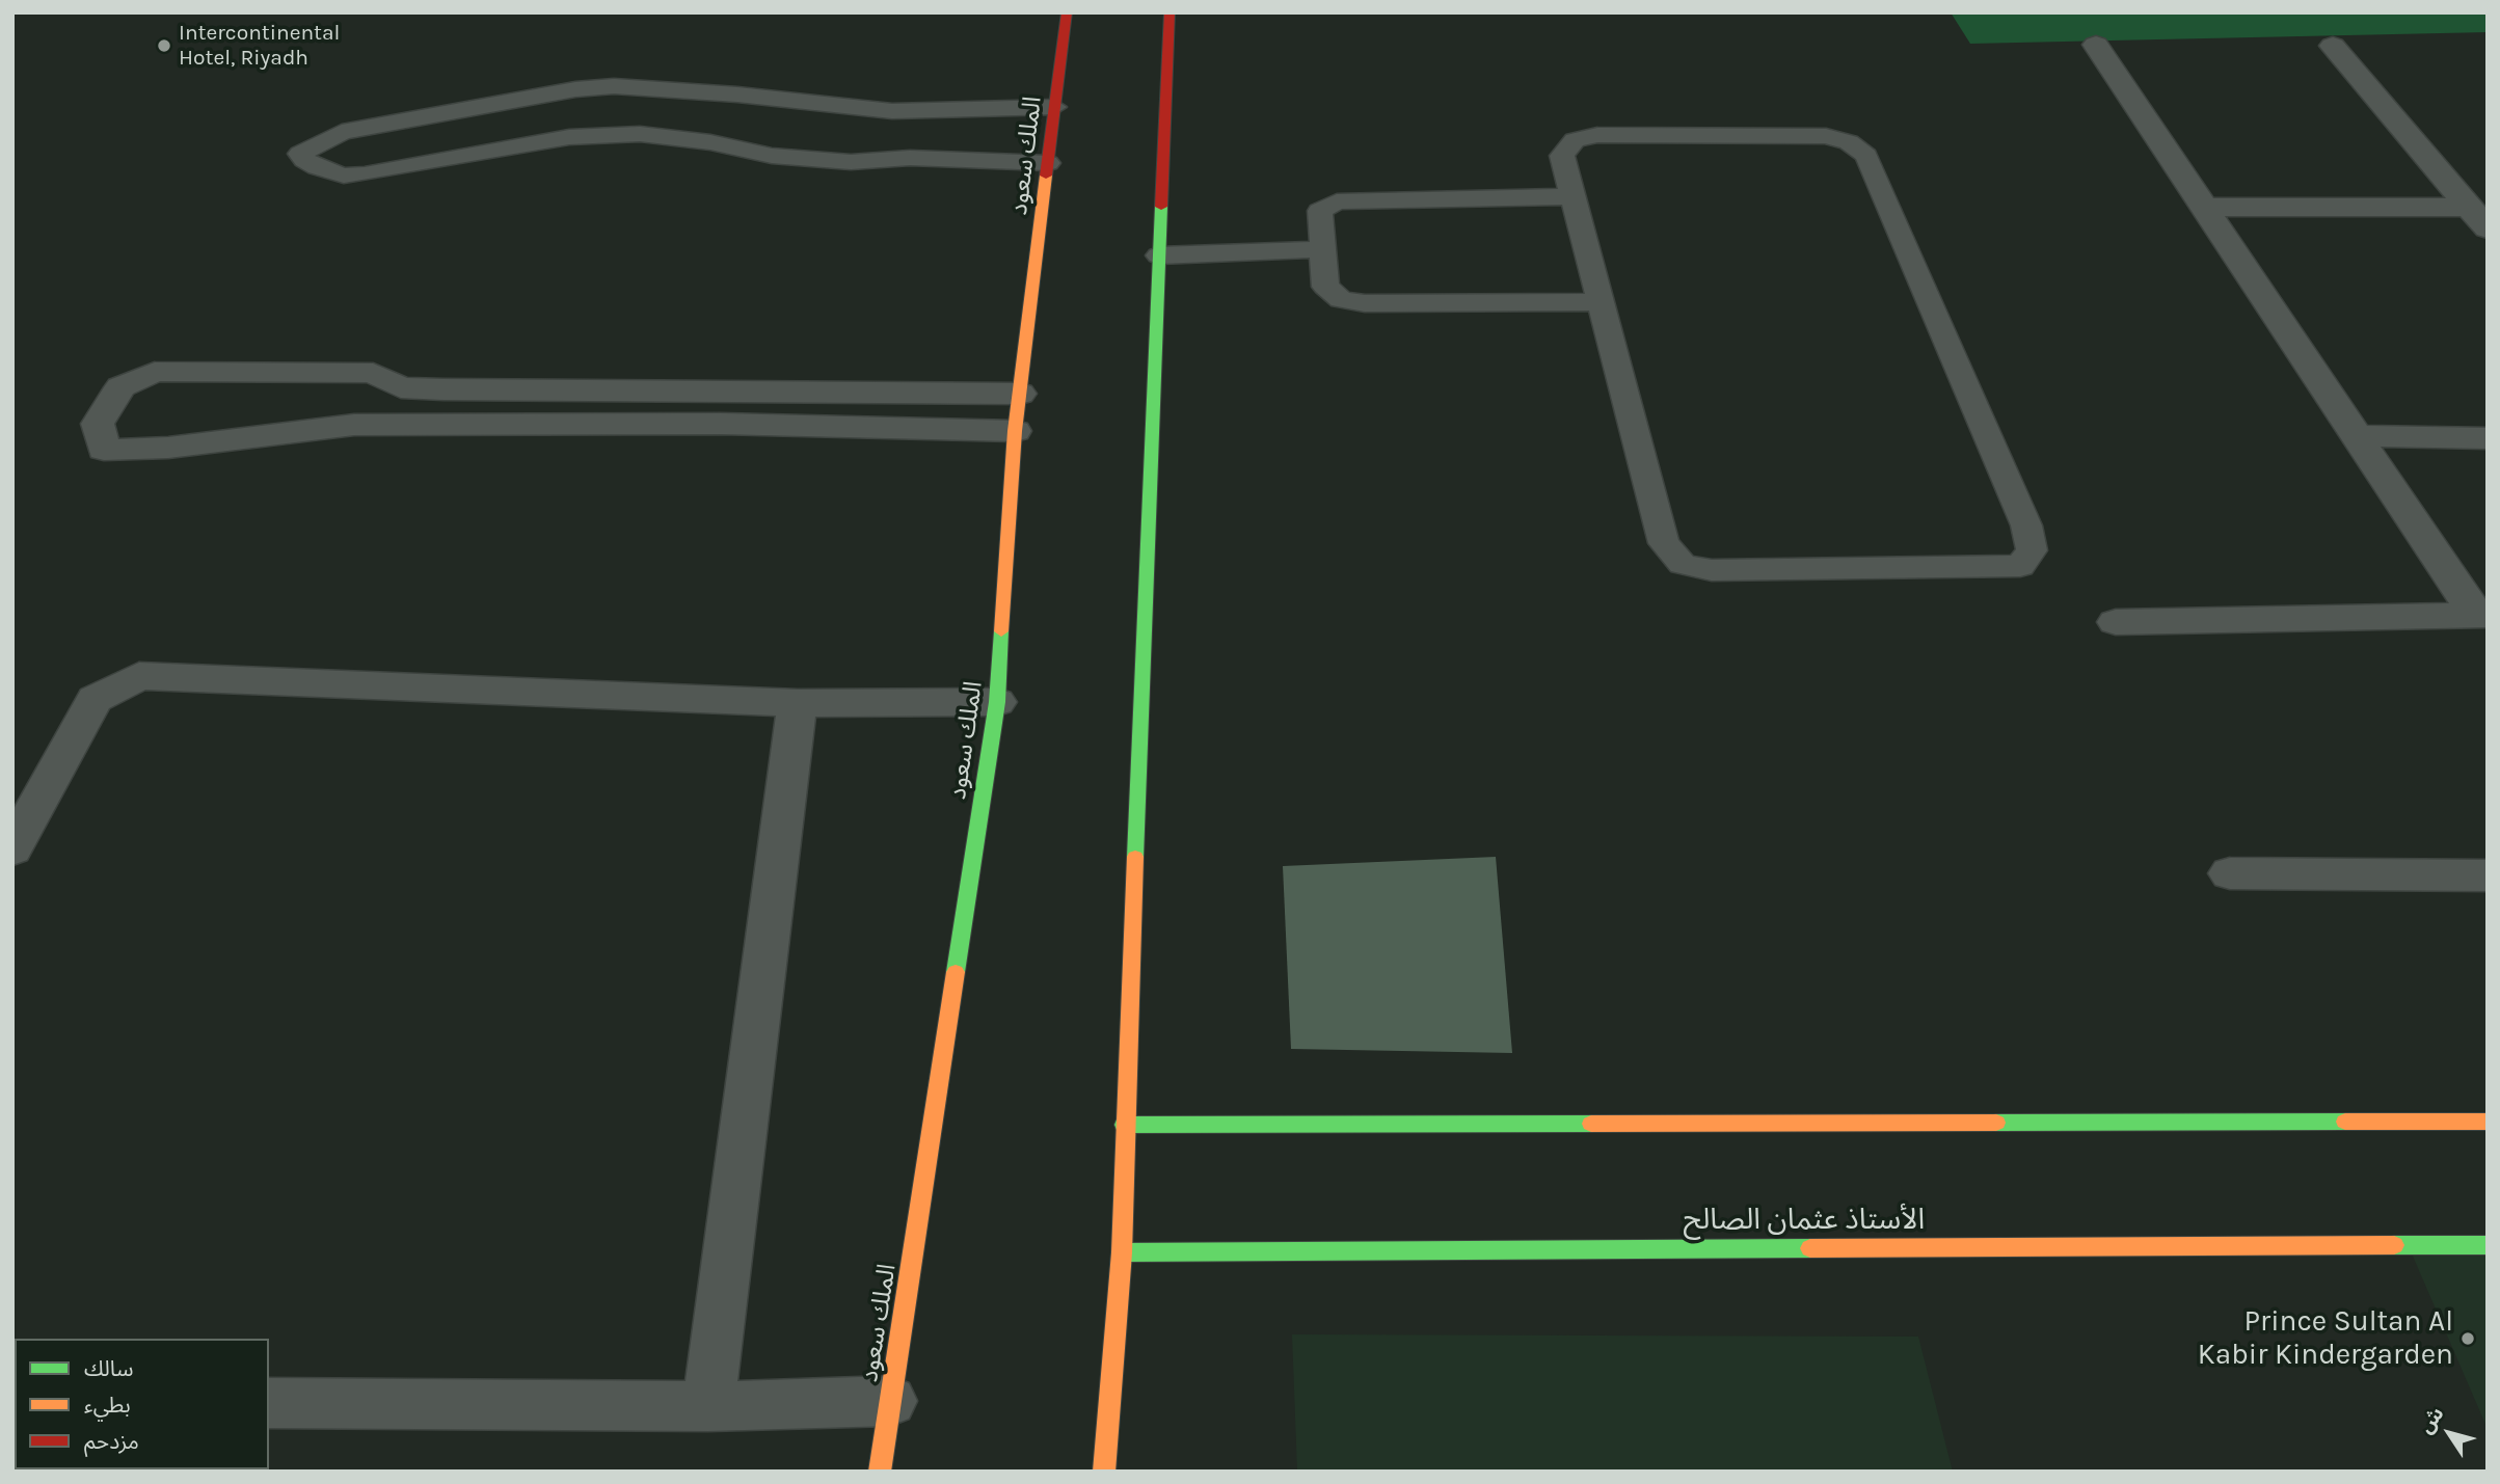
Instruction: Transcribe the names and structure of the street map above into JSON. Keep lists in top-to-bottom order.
{
  "streets": {
    "main road": ["الملك سعود", "الأستاذ عثمان الصالح"]
  },
  "places": ["Intercontinental Hotel, Riyadh", "Prince Sultan Al Kabir Kindergarden"],
  "legend": ["سالك", "بطيء", "مزدحم"],
  "north": "top left"
}
